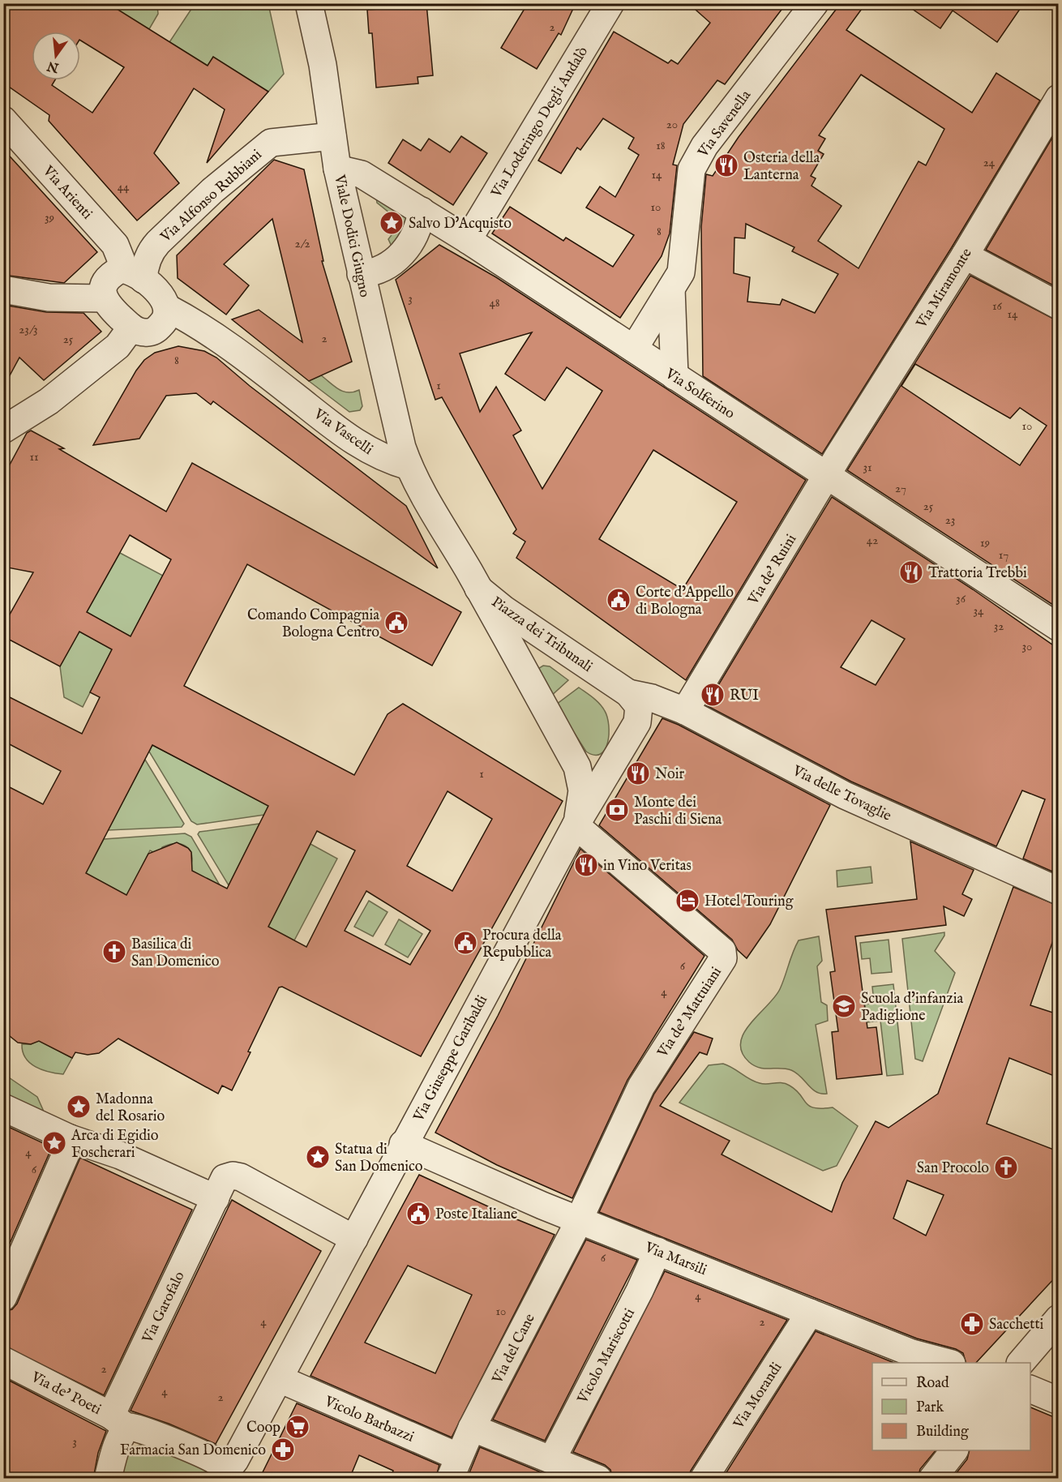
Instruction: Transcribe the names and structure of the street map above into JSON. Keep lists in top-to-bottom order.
{
  "streets": {
    "street": [
      "Via Loderingo Degli Andalò",
      "Via Savenella",
      "Via Arienti",
      "Via Alfonso Rubbiani",
      "Viale Dodici Giugno",
      "Via Miramonte",
      "Via Solferino",
      "Via Vascelli",
      "Via de' Ruini",
      "Piazza dei Tribunali",
      "Via delle Tovaglie",
      "Via de' Mattuiani",
      "Via Giuseppe Garibaldi",
      "Via Marsili",
      "Via Garofalo",
      "Via del Cane",
      "Vicolo Mariscotti",
      "Via de' Poeti",
      "Via Morandi",
      "Vicolo Barbazzi"
    ]
  },
  "crossings": [
    ["Via Loderingo Degli Andalò", "Via Solferino"],
    ["Via Savenella", "Via Solferino"],
    ["Via Arienti", "Via Alfonso Rubbiani"],
    ["Via Arienti", "Via Vascelli"],
    ["Via Alfonso Rubbiani", "Viale Dodici Giugno"],
    ["Via Alfonso Rubbiani", "Via Vascelli"],
    ["Viale Dodici Giugno", "Via Solferino"],
    ["Viale Dodici Giugno", "Via Vascelli"],
    ["Via Miramonte", "Via Solferino"],
    ["Via Miramonte", "Via de' Ruini"],
    ["Via Solferino", "Via de' Ruini"],
    ["Via de' Ruini", "Via delle Tovaglie"],
    ["Piazza dei Tribunali", "Via delle Tovaglie"],
    ["Piazza dei Tribunali", "Via de' Mattuiani"],
    ["Piazza dei Tribunali", "Via Giuseppe Garibaldi"],
    ["Via de' Mattuiani", "Via Giuseppe Garibaldi"],
    ["Via de' Mattuiani", "Via Marsili"],
    ["Via de' Mattuiani", "Via del Cane"],
    ["Via Giuseppe Garibaldi", "Via Marsili"],
    ["Via Giuseppe Garibaldi", "Via Garofalo"],
    ["Via Giuseppe Garibaldi", "Via de' Poeti"],
    ["Via Giuseppe Garibaldi", "Vicolo Barbazzi"],
    ["Via Marsili", "Via del Cane"],
    ["Via Marsili", "Vicolo Mariscotti"],
    ["Via Marsili", "Via Morandi"],
    ["Via Garofalo", "Via de' Poeti"],
    ["Via del Cane", "Vicolo Barbazzi"]
  ],
  "places": {
    "restaurant": [
      "Osteria della Lanterna",
      "Trattoria Trebbi",
      "RUI",
      "Noir",
      "in Vino Veritas"
    ],
    "place": [
      "Salvo D'Acquisto",
      "Madonna del Rosario",
      "Arca di Egidio Foscherari",
      "Statua di San Domenico"
    ],
    "public building": [
      "Corte d’Appello di Bologna",
      "Comando Compagnia Bologna Centro",
      "Procura della Repubblica",
      "Poste Italiane"
    ],
    "bank": ["Monte dei Paschi di Siena"],
    "hotel": ["Hotel Touring"],
    "church": ["Basilica di San Domenico", "San Procolo"],
    "school or university": ["Scuola d'infanzia Padiglione"],
    "pharmacy": ["Sacchetti", "Farmacia San Domenico"],
    "supermarket": ["Coop"]
  },
  "house_numbers": [
    "2",
    "20",
    "18",
    "24",
    "14",
    "44",
    "10",
    "39",
    "8",
    "2/2",
    "3",
    "48",
    "16",
    "14",
    "23/3",
    "2",
    "25",
    "8",
    "1",
    "10",
    "11",
    "31",
    "27",
    "25",
    "23",
    "42",
    "19",
    "17",
    "36",
    "34",
    "32",
    "30",
    "1",
    "6",
    "4",
    "4",
    "6",
    "6",
    "4",
    "10",
    "4",
    "2",
    "2",
    "4",
    "2",
    "3"
  ],
  "legend": ["Road", "Park", "Building"],
  "north": "bottom"
}
